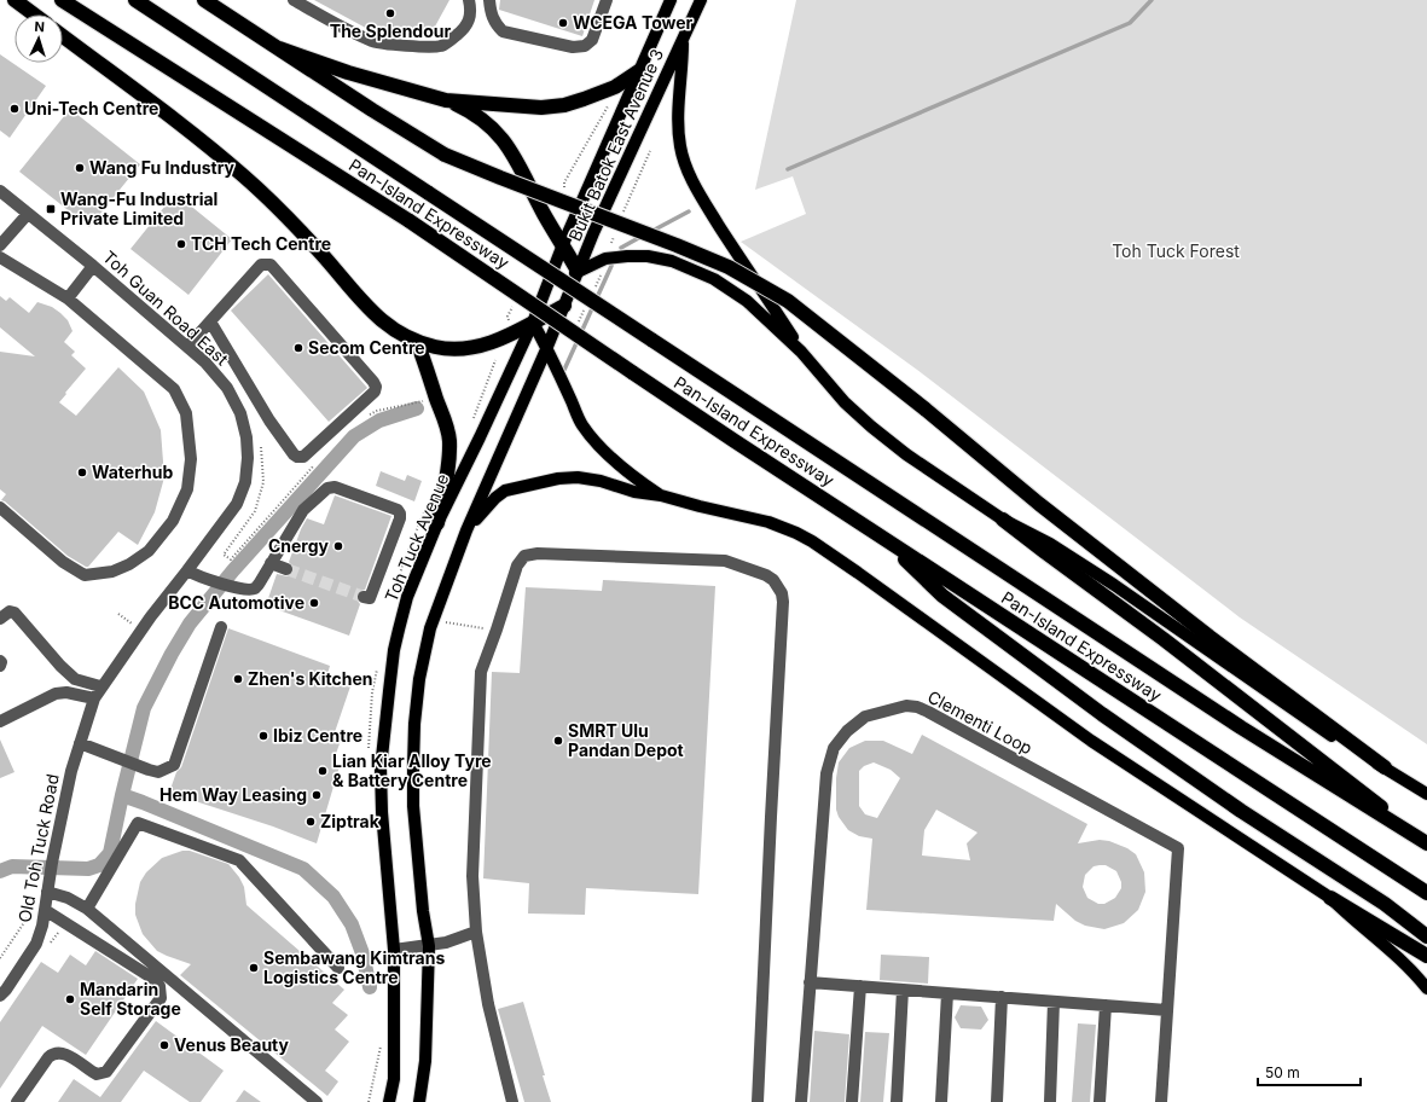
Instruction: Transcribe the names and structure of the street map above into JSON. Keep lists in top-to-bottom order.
{
  "streets": {
    "highway": ["Pan-Island Expressway"],
    "main road": ["Bukit Batok East Avenue 3", "Toh Tuck Avenue"],
    "street": ["Toh Guan Road East", "Clementi Loop", "Old Toh Tuck Road"]
  },
  "crossings": [
    ["Bukit Batok East Avenue 3", "Toh Tuck Avenue"],
    ["Toh Guan Road East", "Old Toh Tuck Road"]
  ],
  "parks": ["Toh Tuck Forest"],
  "places": {
    "other": [
      "The Splendour",
      "WCEGA Tower",
      "Uni-Tech Centre",
      "Wang Fu Industry",
      "TCH Tech Centre",
      "Secom Centre",
      "Waterhub",
      "Cnergy",
      "BCC Automotive",
      "Zhen's Kitchen",
      "Ibiz Centre",
      "SMRT Ulu Pandan Depot",
      "Lian Kiar Alloy Tyre & Battery Centre",
      "Hem Way Leasing",
      "Ziptrak",
      "Sembawang Kimtrans Logistics Centre",
      "Mandarin Self Storage",
      "Venus Beauty"
    ],
    "transit": ["Wang-Fu Industrial Private Limited"]
  },
  "scale_bar": "50 m",
  "north": "top"
}
